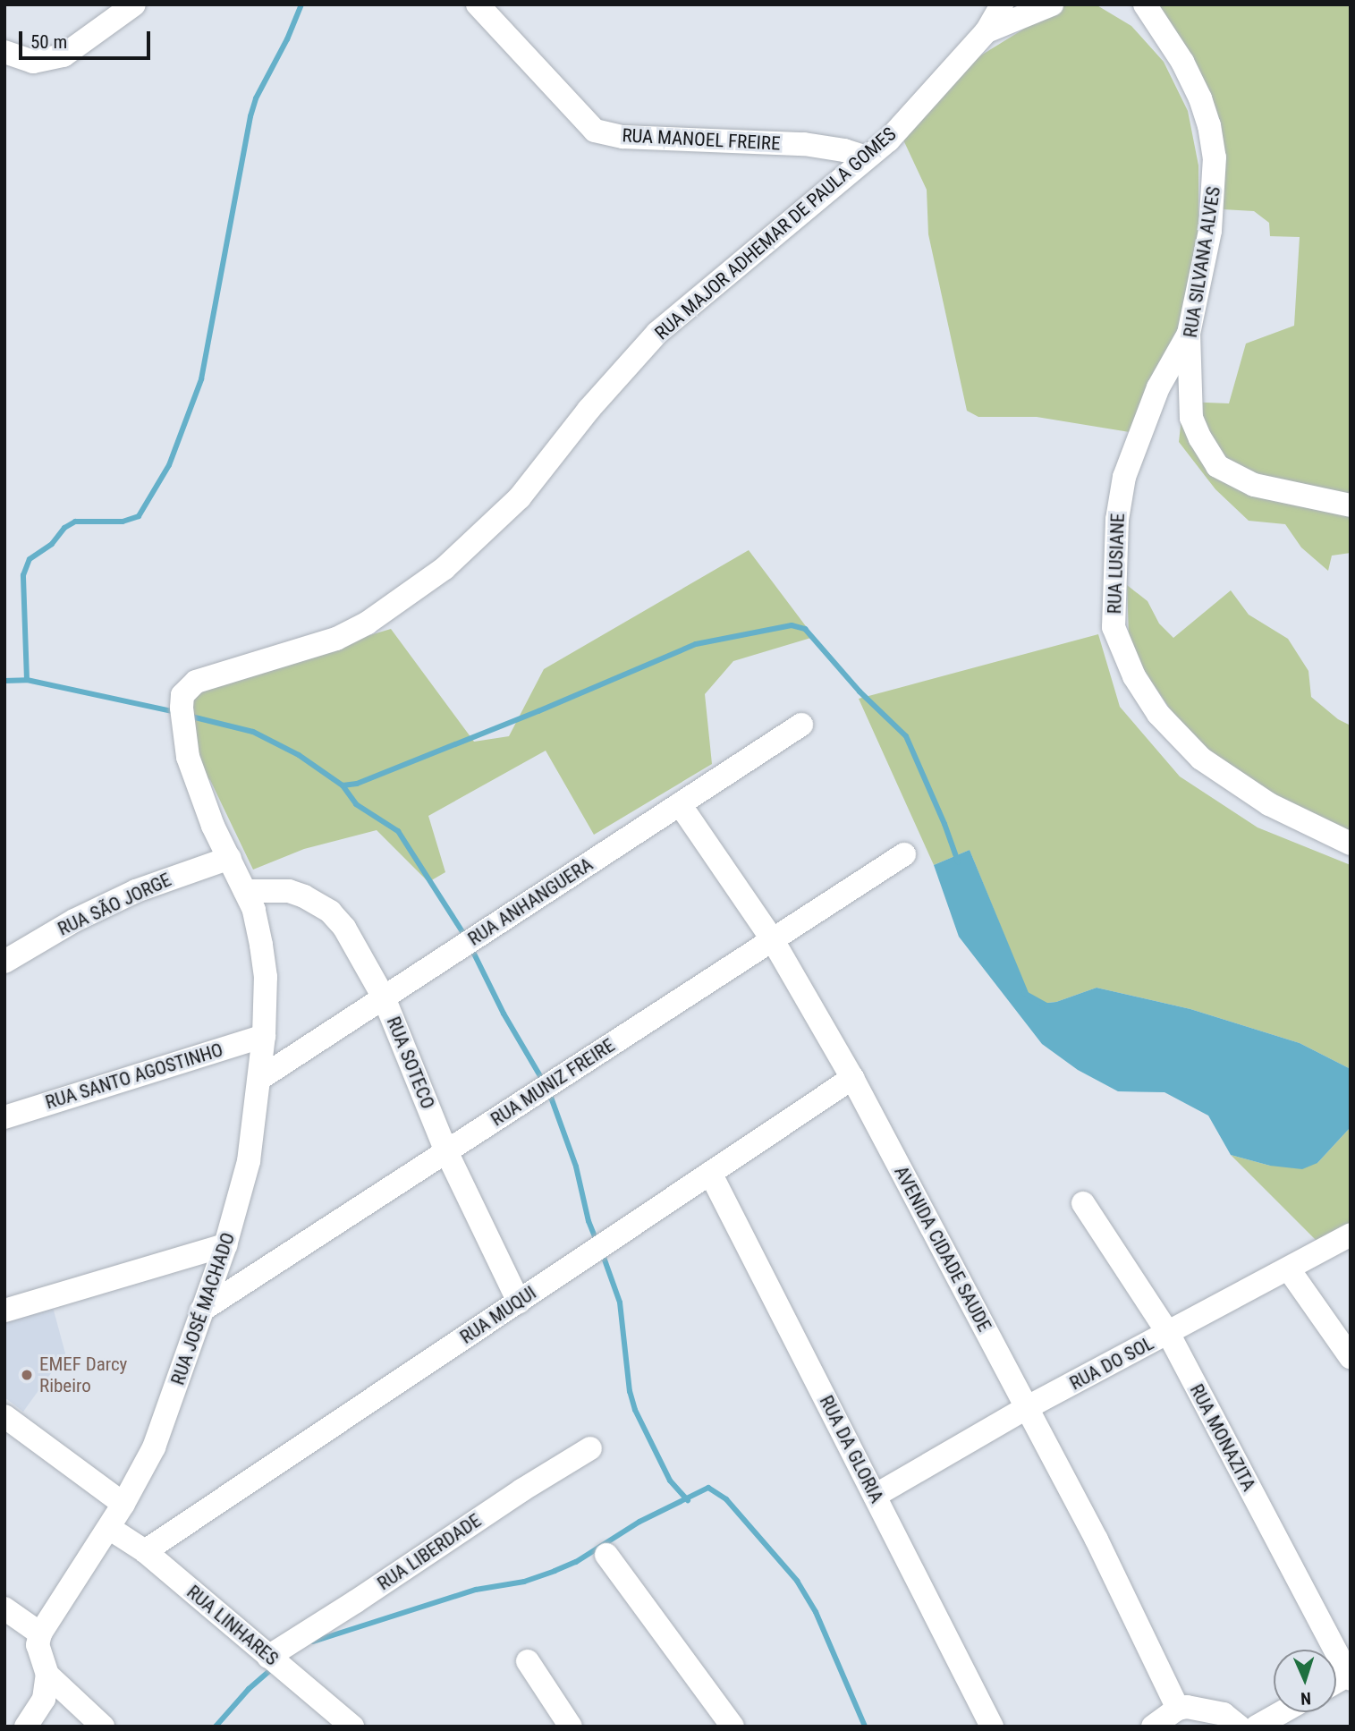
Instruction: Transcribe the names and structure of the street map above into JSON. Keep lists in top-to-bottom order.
{
  "streets": {
    "street": [
      "RUA MANOEL FREIRE",
      "RUA MAJOR ADHEMAR DE PAULA GOMES",
      "RUA SILVANA ALVES",
      "RUA LUSIANE",
      "RUA ANHANGUERA",
      "RUA SÃO JORGE",
      "RUA SOTECO",
      "RUA SANTO AGOSTINHO",
      "RUA MUNIZ FREIRE",
      "AVENIDA CIDADE SAUDE",
      "RUA JOSÉ MACHADO",
      "RUA MUQUI",
      "RUA DO SOL",
      "RUA MONAZITA",
      "RUA DA GLORIA",
      "RUA LIBERDADE",
      "RUA LINHARES"
    ]
  },
  "crossings": [
    ["RUA MANOEL FREIRE", "RUA MAJOR ADHEMAR DE PAULA GOMES"],
    ["RUA MAJOR ADHEMAR DE PAULA GOMES", "RUA JOSÉ MACHADO"],
    ["RUA SILVANA ALVES", "RUA LUSIANE"],
    ["RUA ANHANGUERA", "RUA SOTECO"],
    ["RUA ANHANGUERA", "AVENIDA CIDADE SAUDE"],
    ["RUA ANHANGUERA", "RUA JOSÉ MACHADO"],
    ["RUA SÃO JORGE", "RUA JOSÉ MACHADO"],
    ["RUA SOTECO", "RUA MUNIZ FREIRE"],
    ["RUA SOTECO", "RUA JOSÉ MACHADO"],
    ["RUA SOTECO", "RUA MUQUI"],
    ["RUA SANTO AGOSTINHO", "RUA JOSÉ MACHADO"],
    ["RUA MUNIZ FREIRE", "AVENIDA CIDADE SAUDE"],
    ["RUA MUNIZ FREIRE", "RUA JOSÉ MACHADO"],
    ["AVENIDA CIDADE SAUDE", "RUA MUQUI"],
    ["AVENIDA CIDADE SAUDE", "RUA DO SOL"],
    ["RUA JOSÉ MACHADO", "RUA LINHARES"],
    ["RUA MUQUI", "RUA DA GLORIA"],
    ["RUA MUQUI", "RUA LINHARES"],
    ["RUA DO SOL", "RUA MONAZITA"],
    ["RUA DO SOL", "RUA DA GLORIA"],
    ["RUA LIBERDADE", "RUA LINHARES"]
  ],
  "places": ["EMEF Darcy Ribeiro"],
  "scale_bar": "50 m",
  "north": "bottom"
}
